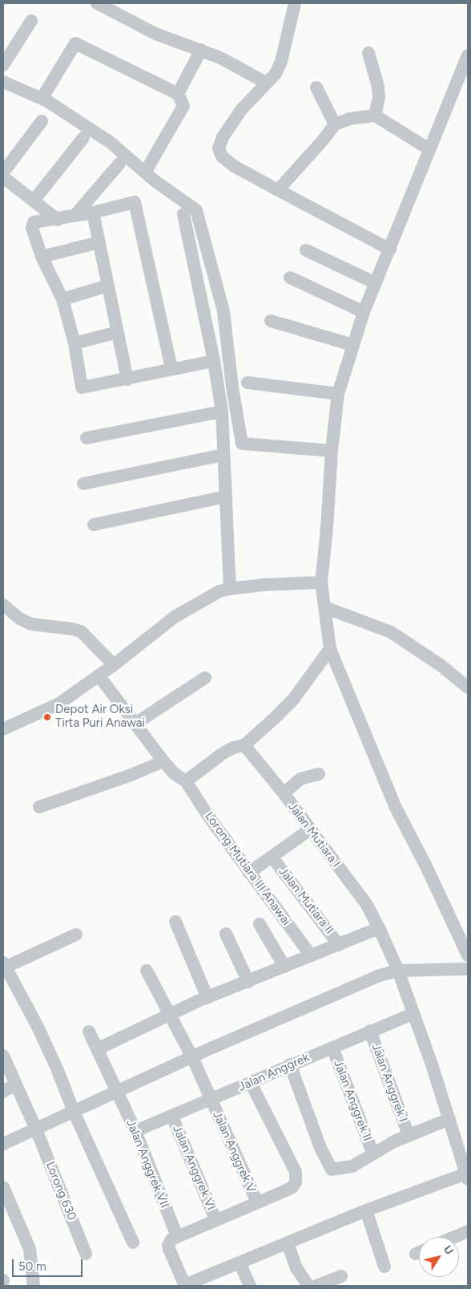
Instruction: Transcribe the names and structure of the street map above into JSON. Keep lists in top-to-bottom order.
{
  "streets": {
    "street": [
      "Jalan Mutiara I",
      "Lorong Mutiara III Anawai",
      "Jalan Mutiara II",
      "Jalan Anggrek",
      "Jalan Anggrek I",
      "Jalan Anggrek II",
      "Jalan Anggrek V",
      "Jalan Anggrek VII",
      "Jalan Anggrek VI",
      "Lorong 630"
    ]
  },
  "crossings": [
    ["Jalan Mutiara I", "Jalan Anggrek"],
    ["Jalan Anggrek", "Jalan Anggrek I"],
    ["Jalan Anggrek", "Jalan Anggrek II"],
    ["Jalan Anggrek", "Jalan Anggrek V"],
    ["Jalan Anggrek", "Jalan Anggrek VII"],
    ["Jalan Anggrek", "Jalan Anggrek VI"]
  ],
  "places": ["Depot Air Oksi Tirta Puri Anawai"],
  "scale_bar": "50 m",
  "north": "top right"
}
